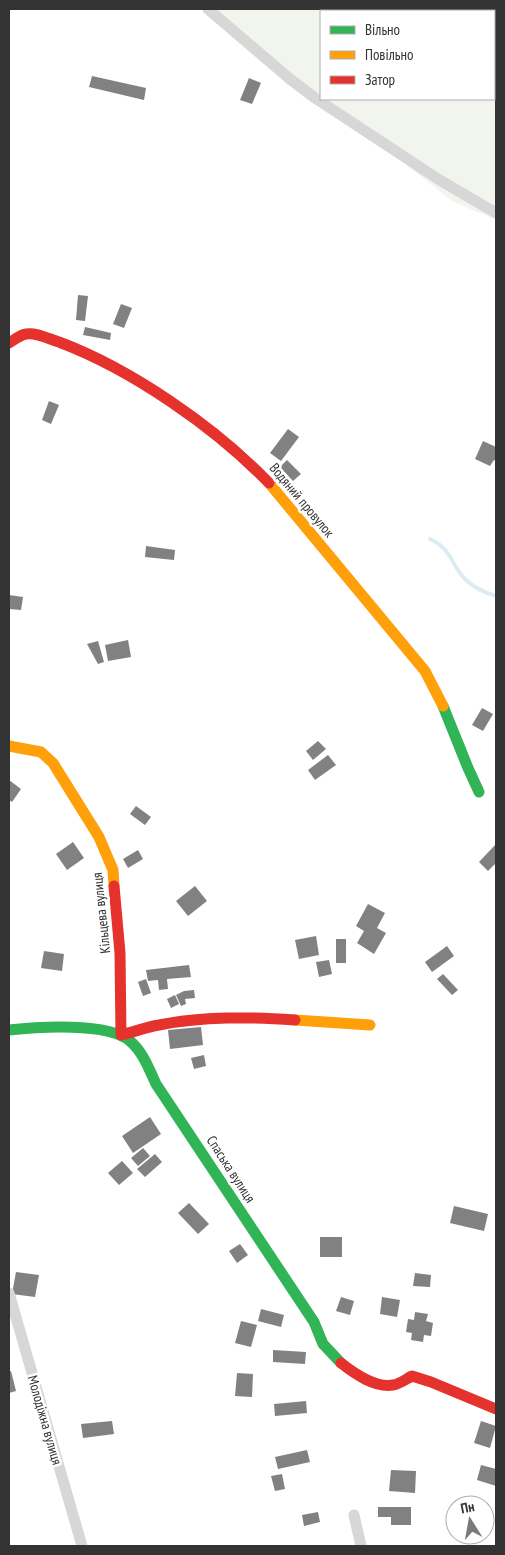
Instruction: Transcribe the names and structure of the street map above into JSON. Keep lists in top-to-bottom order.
{
  "streets": {
    "street": [
      "Водяний провулок",
      "Кільцева вулиця",
      "Спаська вулиця",
      "Молодіжна вулиця"
    ]
  },
  "crossings": [
    ["Кільцева вулиця", "Спаська вулиця"]
  ],
  "legend": ["Вільно", "Повільно", "Затор"],
  "north": "top"
}
